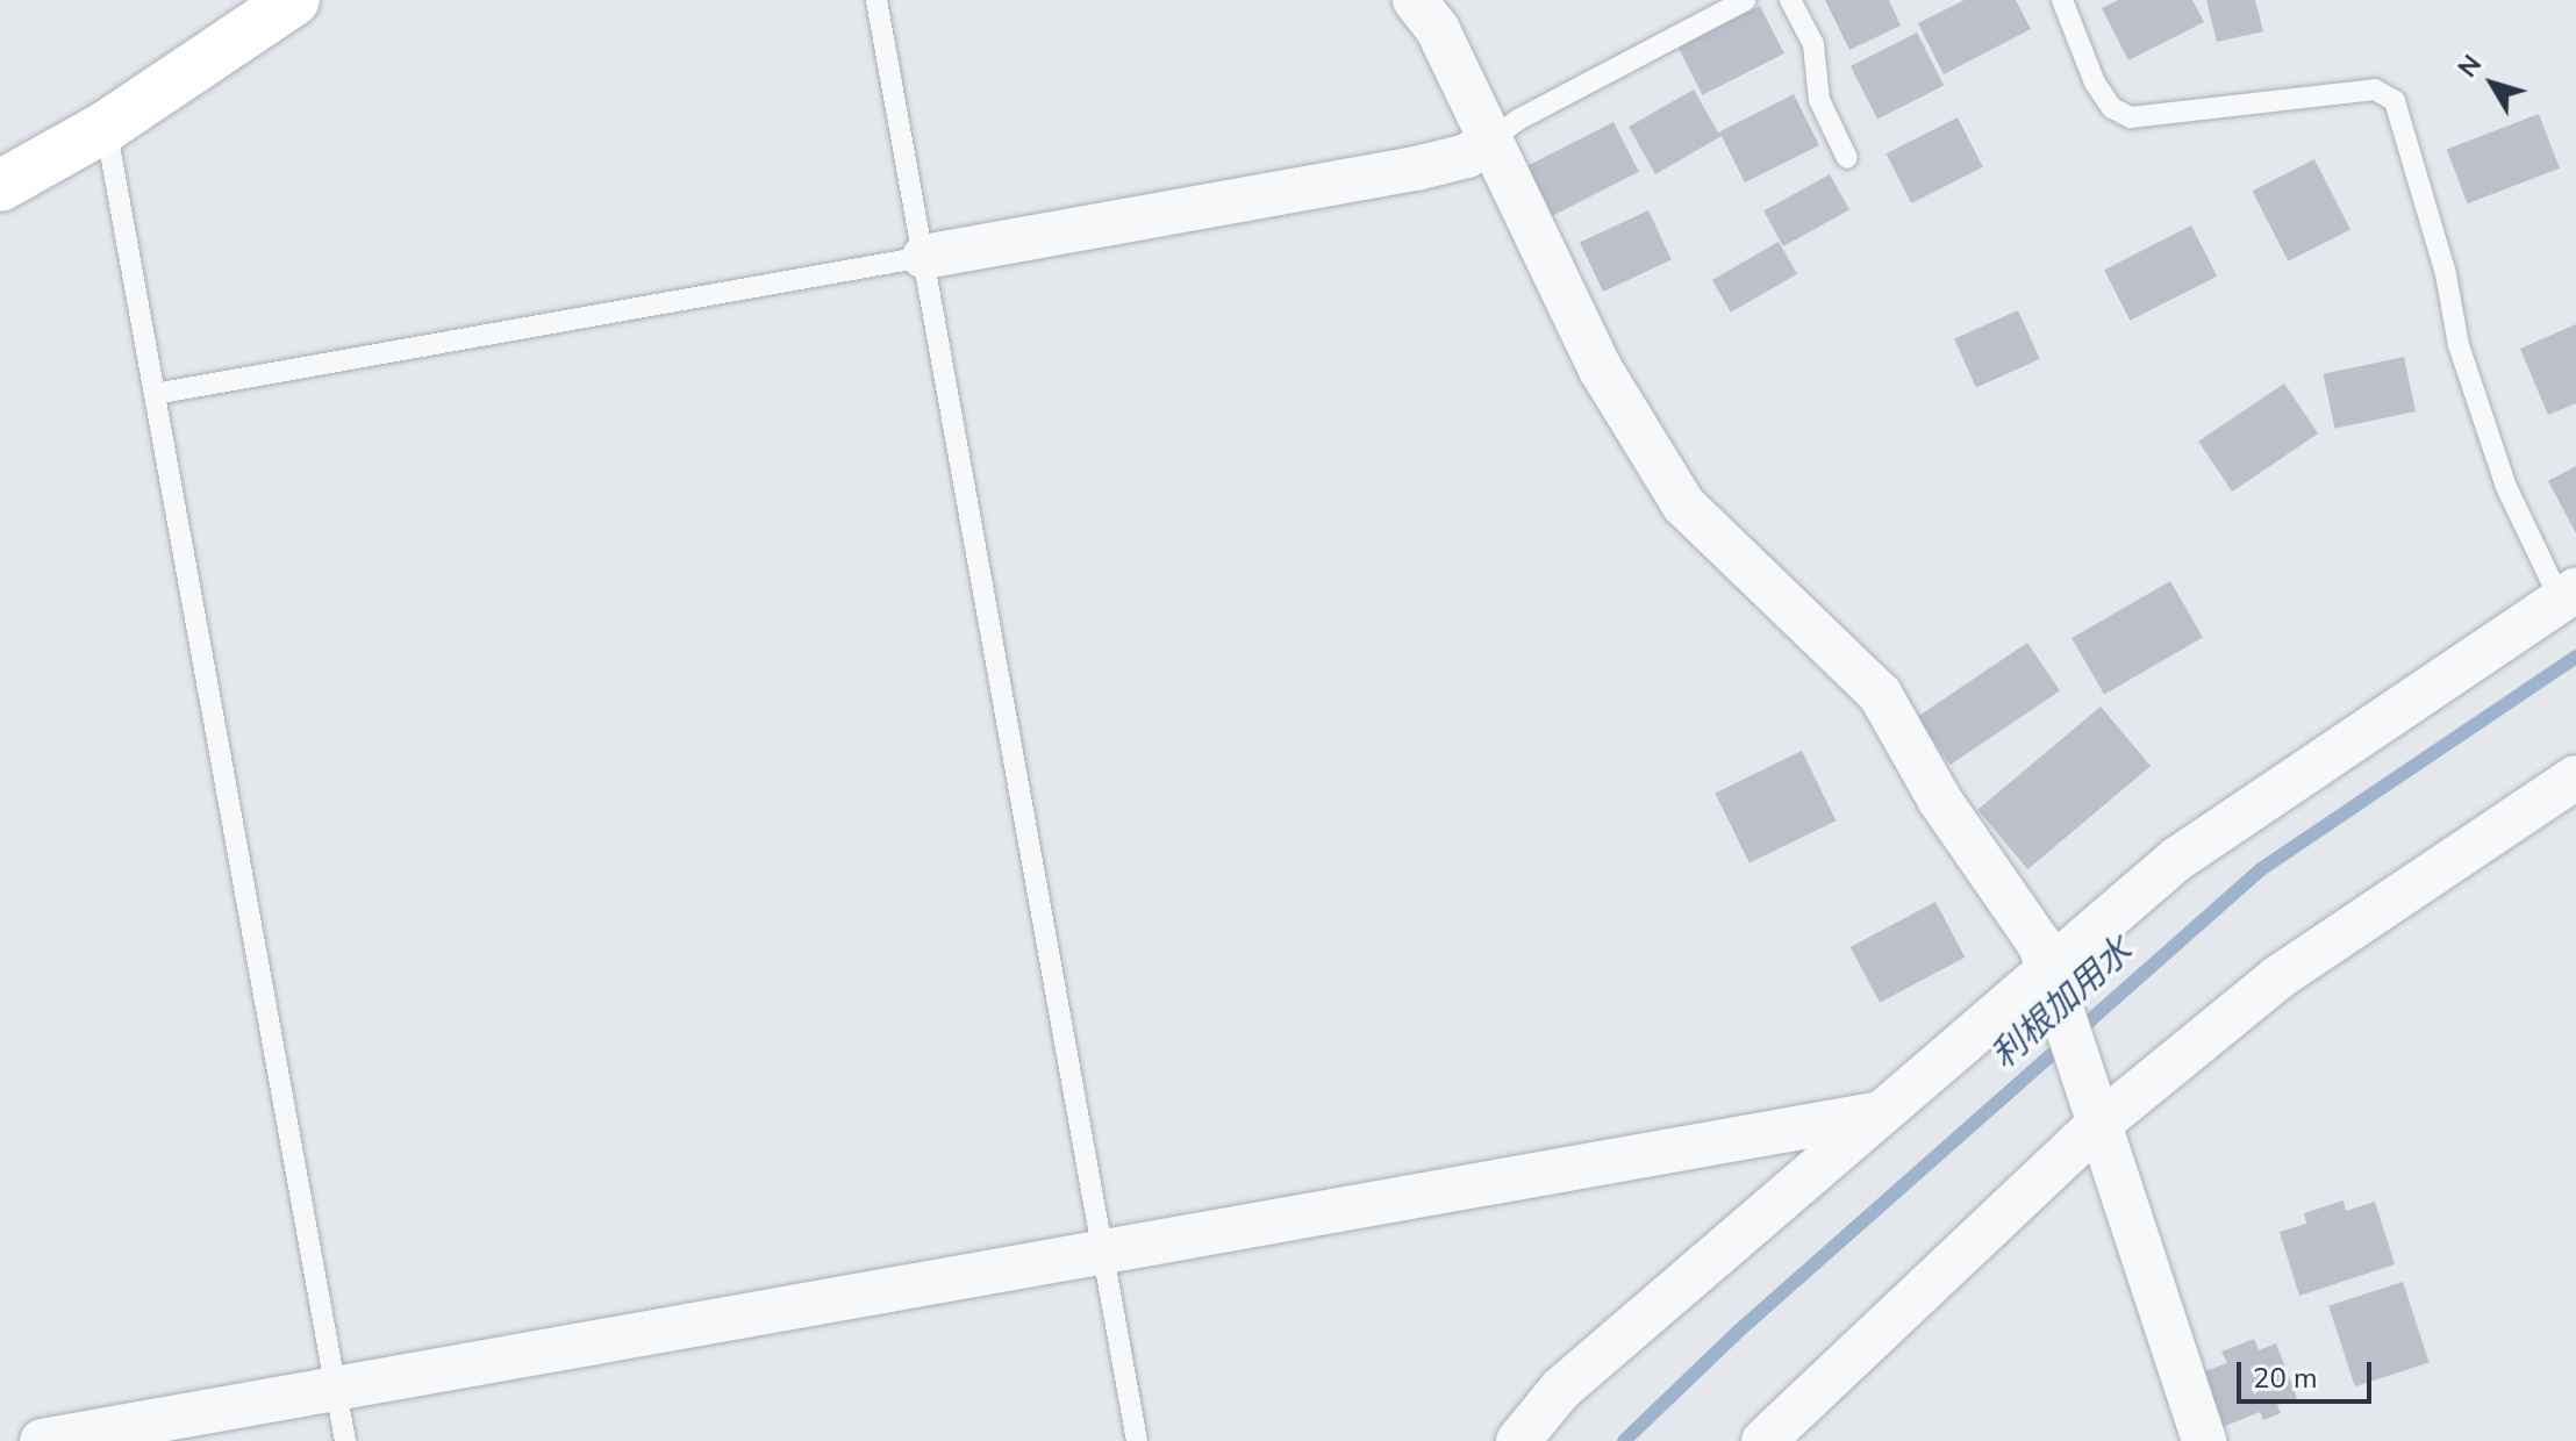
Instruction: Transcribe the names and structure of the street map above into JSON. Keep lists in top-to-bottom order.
{
  "water": ["利根加用水"],
  "scale_bar": "20 m",
  "north": "top left"
}
